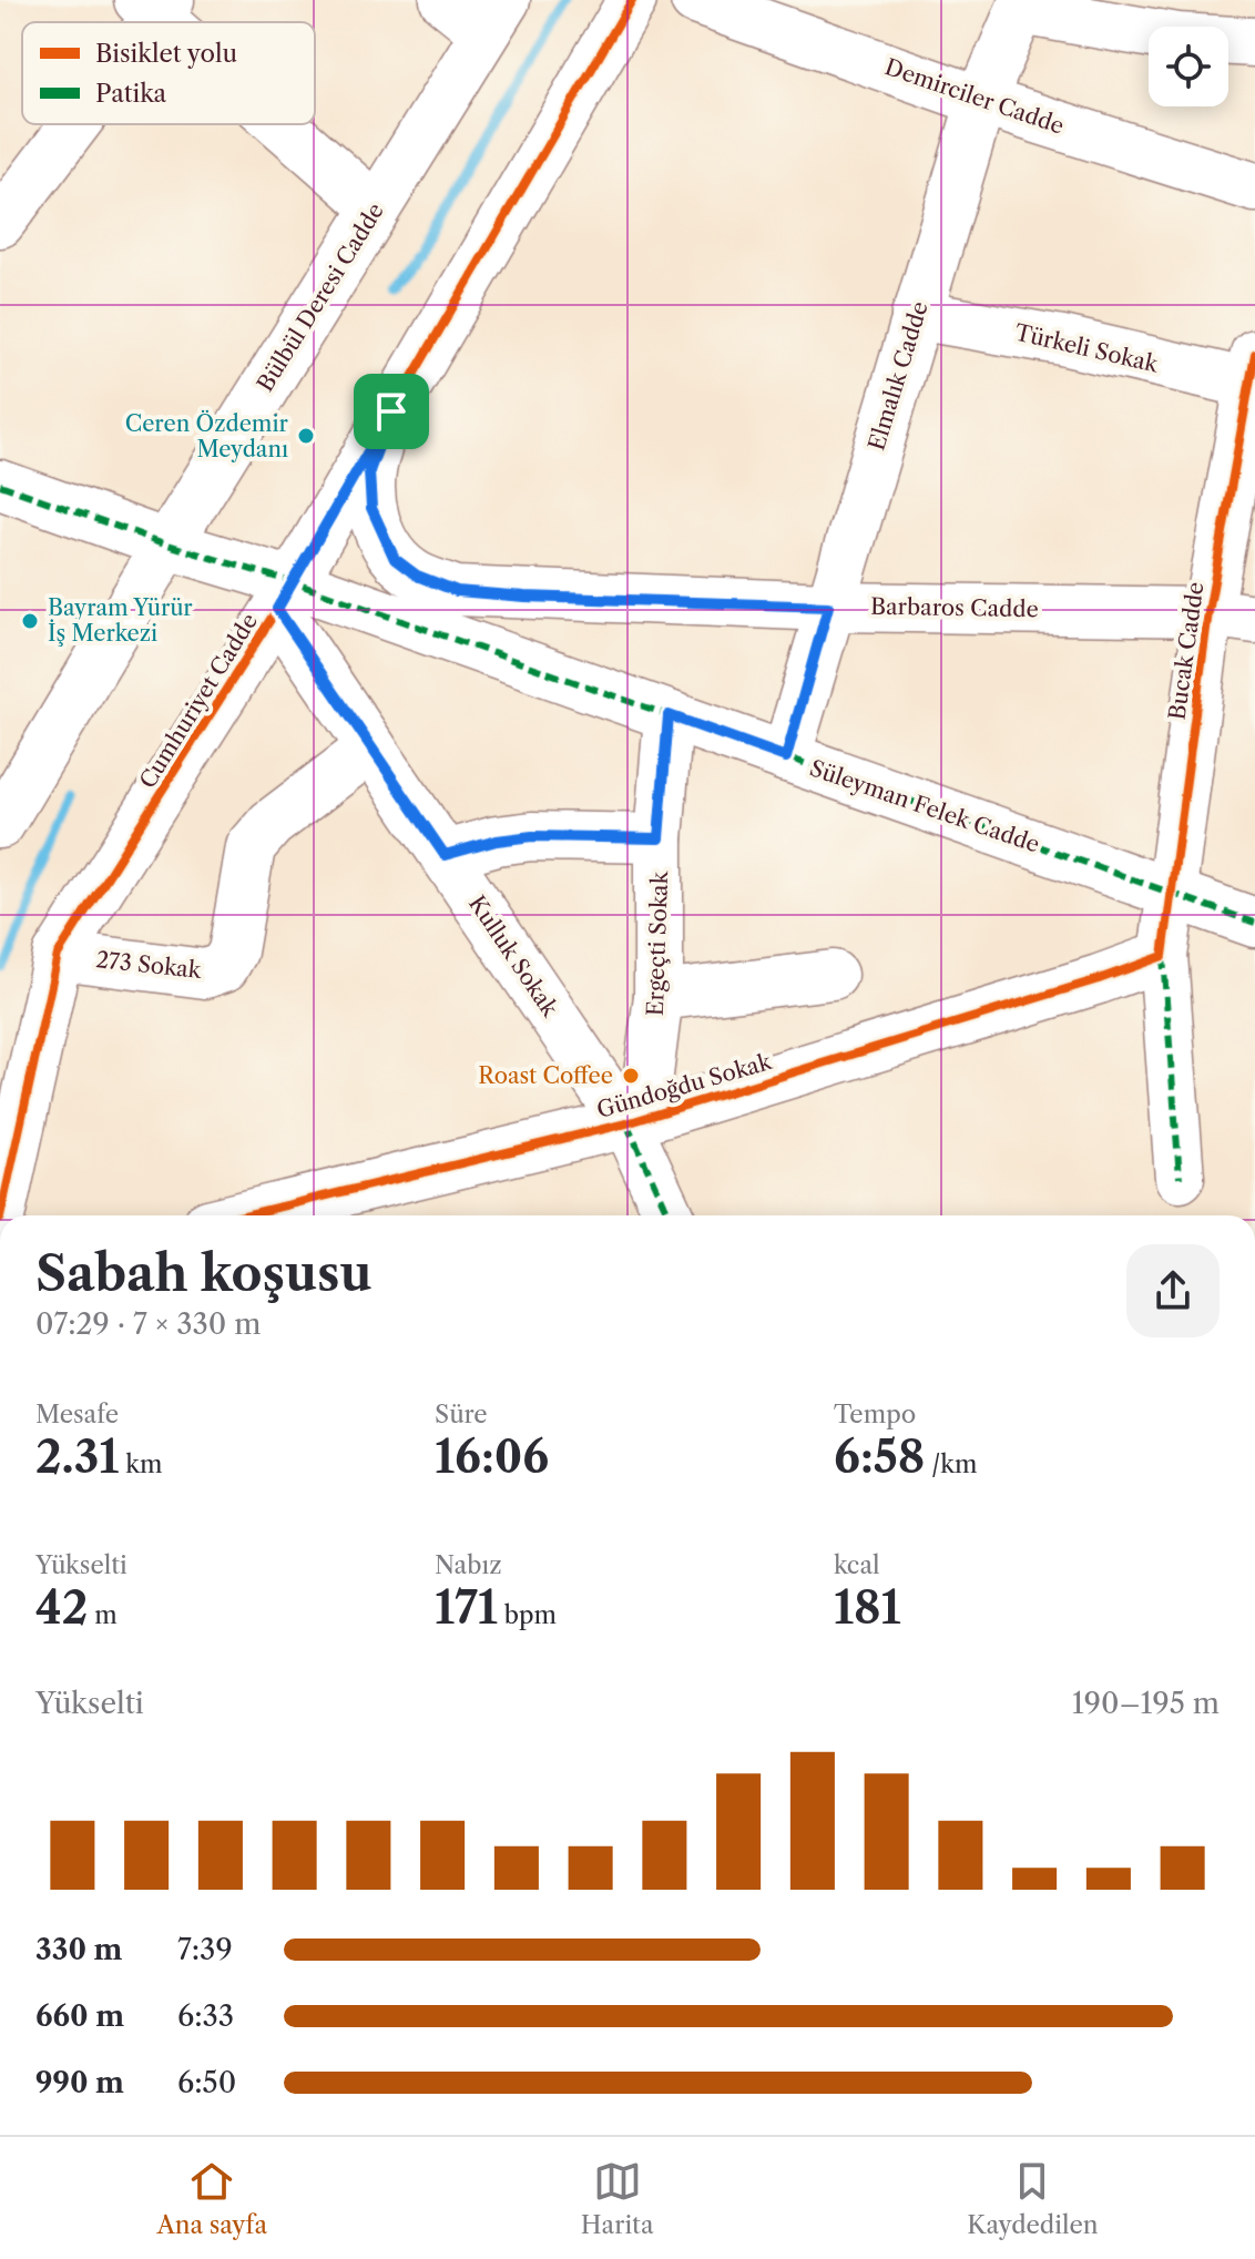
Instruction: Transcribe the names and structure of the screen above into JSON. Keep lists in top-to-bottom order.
{
  "streets": {
    "street": [
      "Demirciler Cadde",
      "Bülbül Deresi Cadde",
      "Türkeli Sokak",
      "Elmalık Cadde",
      "Barbaros Cadde",
      "Bucak Cadde",
      "Cumhuriyet Cadde",
      "Süleyman Felek Cadde",
      "Ergeçti Sokak",
      "Kulluk Sokak",
      "273 Sokak",
      "Gündoğdu Sokak"
    ]
  },
  "crossings": [
    ["Demirciler Cadde", "Elmalık Cadde"],
    ["Bülbül Deresi Cadde", "Süleyman Felek Cadde"],
    ["Türkeli Sokak", "Elmalık Cadde"],
    ["Türkeli Sokak", "Bucak Cadde"],
    ["Elmalık Cadde", "Barbaros Cadde"],
    ["Elmalık Cadde", "Süleyman Felek Cadde"],
    ["Barbaros Cadde", "Bucak Cadde"],
    ["Barbaros Cadde", "Cumhuriyet Cadde"],
    ["Bucak Cadde", "Süleyman Felek Cadde"],
    ["Bucak Cadde", "Gündoğdu Sokak"],
    ["Cumhuriyet Cadde", "Süleyman Felek Cadde"],
    ["Cumhuriyet Cadde", "Kulluk Sokak"],
    ["Cumhuriyet Cadde", "273 Sokak"],
    ["Süleyman Felek Cadde", "Ergeçti Sokak"],
    ["Süleyman Felek Cadde", "Kulluk Sokak"],
    ["Ergeçti Sokak", "Kulluk Sokak"],
    ["Ergeçti Sokak", "Gündoğdu Sokak"],
    ["Kulluk Sokak", "273 Sokak"],
    ["Kulluk Sokak", "Gündoğdu Sokak"]
  ],
  "places": ["Ceren Özdemir Meydanı", "Bayram Yürür İş Merkezi", "Roast Coffee"],
  "legend": ["Bisiklet yolu", "Patika"],
  "page": {
    "heading": ["Sabah koşusu", "07:29 · 7 × 330 m"],
    "stats": [
      ["Mesafe", "2.31 km"],
      ["Süre", "16:06"],
      ["Tempo", "6:58 /km"],
      ["Yükselti", "42 m"],
      ["Nabız", "171 bpm"],
      ["kcal", "181"]
    ],
    "chart": ["Yükselti", "190–195 m"],
    "list": [
      {
        "name": "330 m",
        "note": "7:39"
      },
      {
        "name": "660 m",
        "note": "6:33"
      },
      {
        "name": "990 m",
        "note": "6:50"
      }
    ],
    "tabs": ["Ana sayfa", "Harita", "Kaydedilen"]
  }
}
